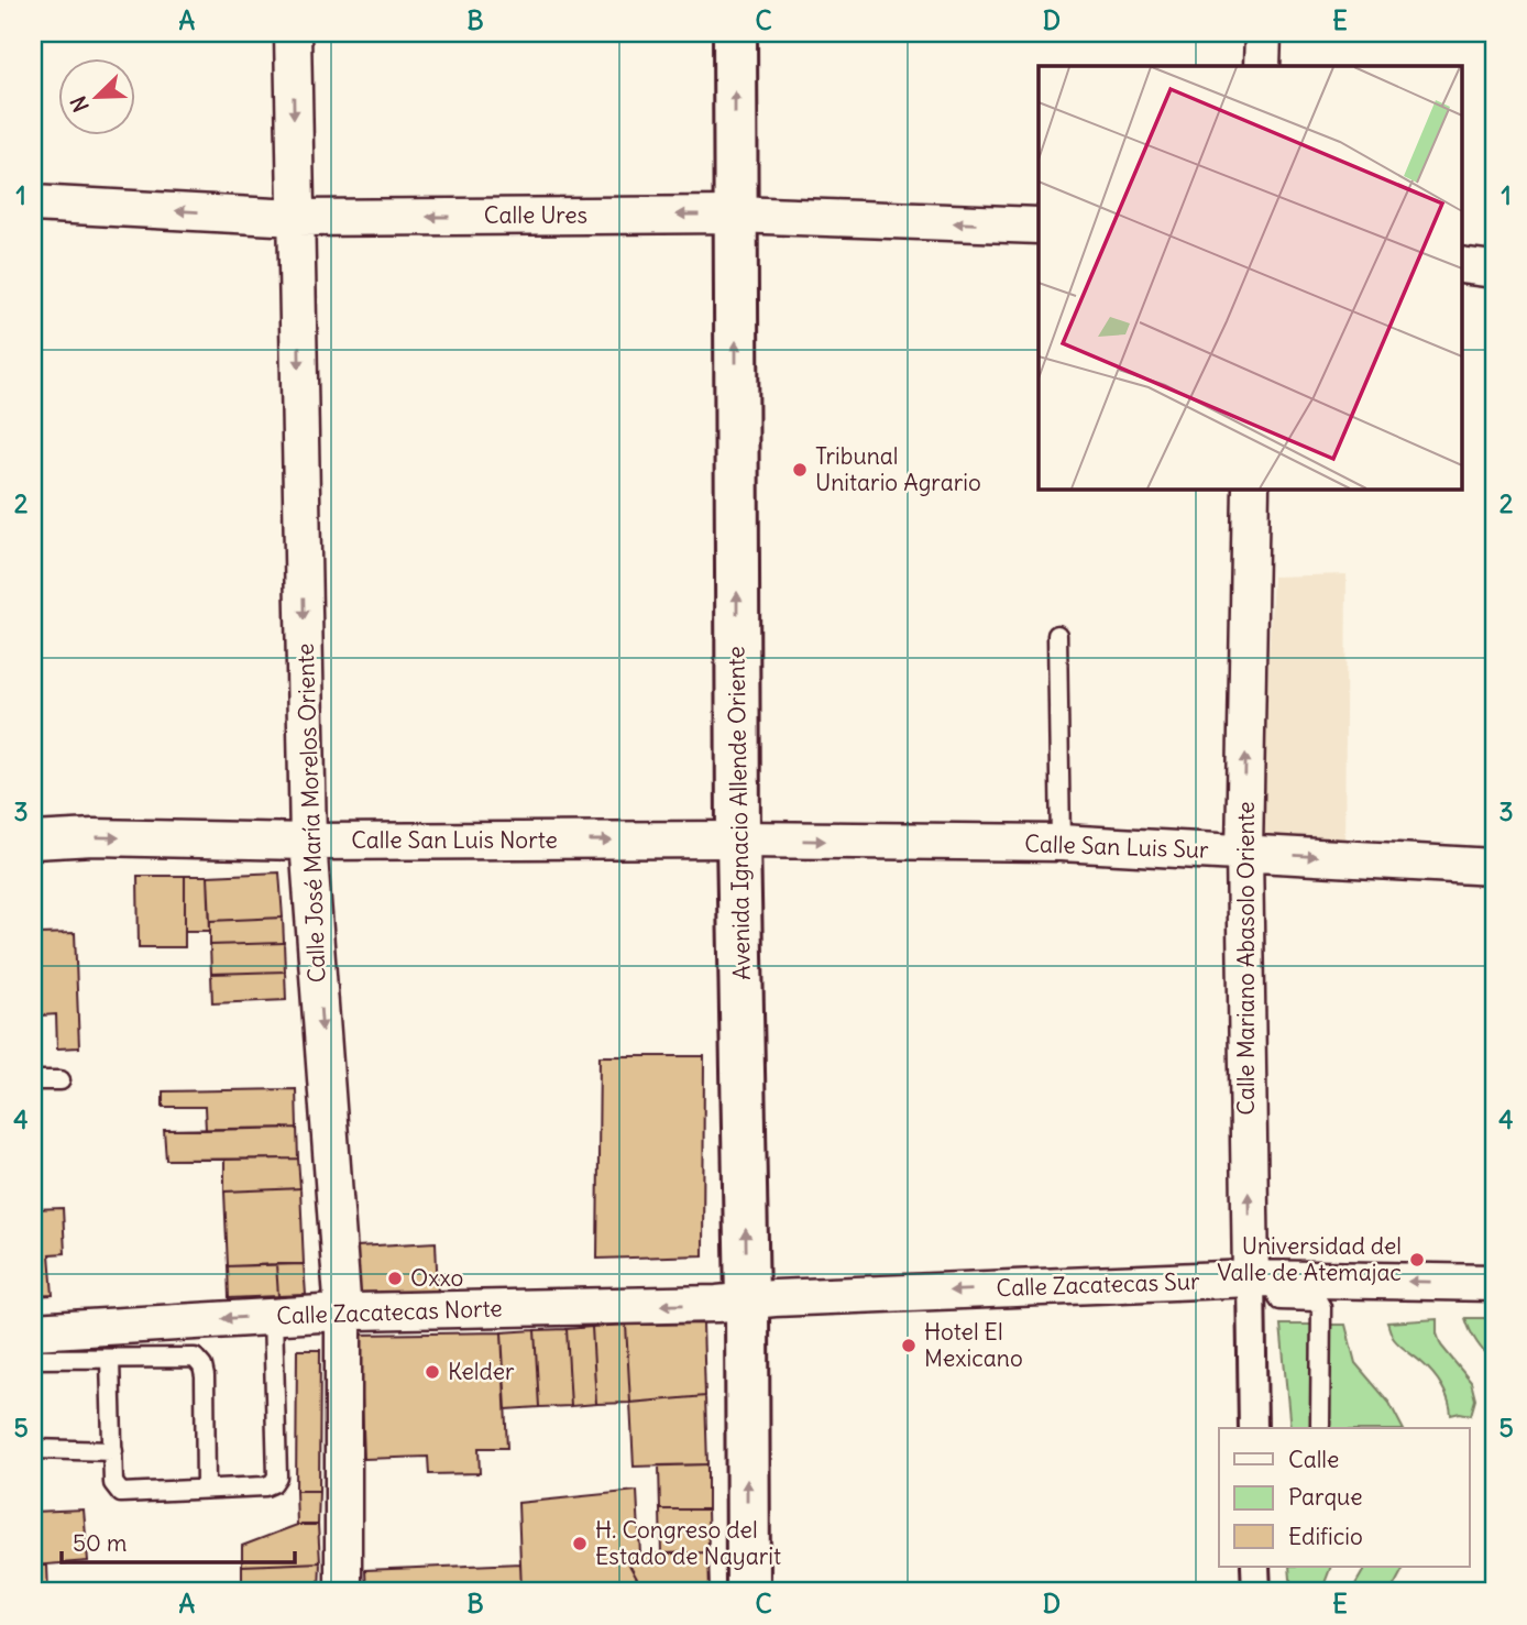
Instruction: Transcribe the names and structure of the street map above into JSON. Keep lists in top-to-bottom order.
{
  "streets": {
    "main road": ["Avenida Ignacio Allende Oriente"],
    "street": [
      "Calle Ures",
      "Calle José María Morelos Oriente",
      "Calle San Luis Norte",
      "Calle San Luis Sur",
      "Calle Mariano Abasolo Oriente",
      "Calle Zacatecas Sur",
      "Calle Zacatecas Norte"
    ]
  },
  "crossings": [
    ["Calle Ures", "Calle José María Morelos Oriente"],
    ["Calle Ures", "Avenida Ignacio Allende Oriente"],
    ["Calle José María Morelos Oriente", "Calle San Luis Norte"],
    ["Calle José María Morelos Oriente", "Calle Zacatecas Norte"],
    ["Avenida Ignacio Allende Oriente", "Calle San Luis Norte"],
    ["Avenida Ignacio Allende Oriente", "Calle San Luis Sur"],
    ["Avenida Ignacio Allende Oriente", "Calle Zacatecas Sur"],
    ["Avenida Ignacio Allende Oriente", "Calle Zacatecas Norte"],
    ["Calle San Luis Norte", "Calle San Luis Sur"],
    ["Calle San Luis Sur", "Calle Mariano Abasolo Oriente"],
    ["Calle Mariano Abasolo Oriente", "Calle Zacatecas Sur"],
    ["Calle Zacatecas Sur", "Calle Zacatecas Norte"]
  ],
  "one_way": [
    "Calle Ures",
    "Calle José María Morelos Oriente",
    "Avenida Ignacio Allende Oriente",
    "Calle San Luis Norte",
    "Calle San Luis Sur",
    "Calle Mariano Abasolo Oriente",
    "Calle Zacatecas Sur",
    "Calle Zacatecas Norte"
  ],
  "places": [
    "Tribunal Unitario Agrario",
    "Universidad del Valle de Atemajac",
    "Oxxo",
    "Hotel El Mexicano",
    "Kelder",
    "H. Congreso del Estado de Nayarit"
  ],
  "legend": ["Calle", "Parque", "Edificio"],
  "scale_bar": "50 m",
  "north": "bottom left",
  "grid": {
    "columns": [
      "A",
      "B",
      "C",
      "D",
      "E"
    ],
    "rows": [
      "1",
      "2",
      "3",
      "4",
      "5"
    ]
  }
}
